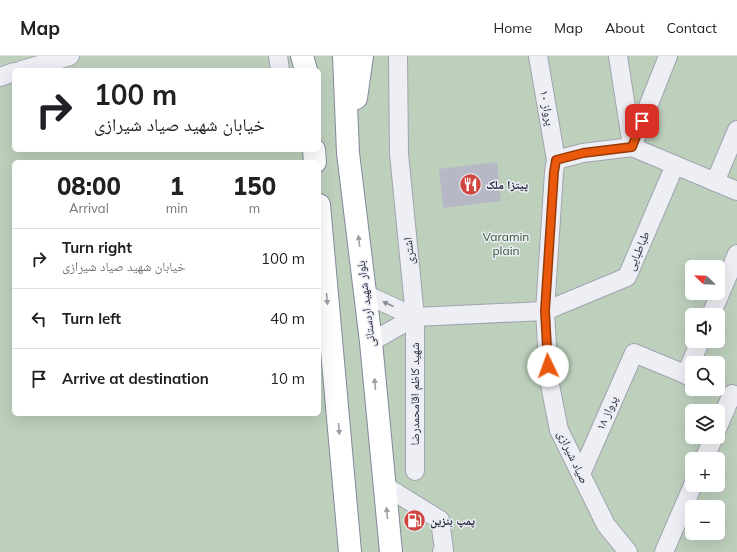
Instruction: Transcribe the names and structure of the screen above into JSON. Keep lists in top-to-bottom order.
{
  "streets": {
    "highway": ["بلوار شهید اردستانی"],
    "street": [
      "پرواز ۱۰",
      "اشتری",
      "طباطبایی",
      "شهید کاظم اقامحمدرضا",
      "پرواز ۱۸",
      "صیاد شیرازی"
    ]
  },
  "crossings": [
    ["پرواز ۱۰", "صیاد شیرازی"],
    ["اشتری", "شهید کاظم اقامحمدرضا"],
    ["طباطبایی", "صیاد شیرازی"],
    ["پرواز ۱۸", "صیاد شیرازی"]
  ],
  "parks": ["Varamin plain"],
  "places": {
    "restaurant": ["پیتزا ملک"],
    "fuel station": ["پمپ بنزین"]
  },
  "north": "top left",
  "page": {
    "header": "Map",
    "nav": [
      "Home",
      "Map",
      "About",
      "Contact"
    ],
    "turn": ["100 m", "خیابان شهید صیاد شیرازی"],
    "eta": [
      "08:00",
      "Arrival",
      "1",
      "min",
      "150",
      "m"
    ],
    "list": [
      {
        "name": "Turn right",
        "note": "خیابان شهید صیاد شیرازی",
        "value": "100 m"
      },
      {
        "name": "Turn left",
        "value": "40 m"
      },
      {
        "name": "Arrive at destination",
        "value": "10 m"
      }
    ],
    "map_buttons": ["+", "−"]
  }
}
